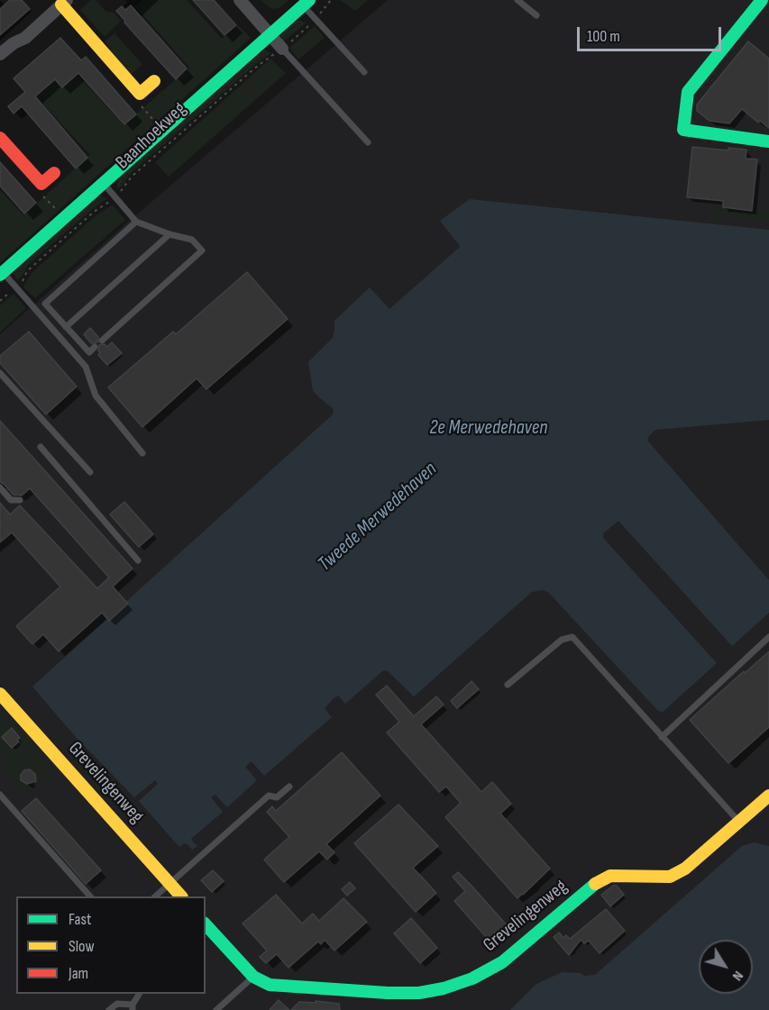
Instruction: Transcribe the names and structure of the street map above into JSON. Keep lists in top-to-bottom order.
{
  "streets": {
    "street": ["Baanhoekweg", "Grevelingenweg"]
  },
  "water": ["2e Merwedehaven", "Tweede Merwedehaven"],
  "legend": ["Fast", "Slow", "Jam"],
  "scale_bar": "100 m",
  "north": "bottom right"
}
